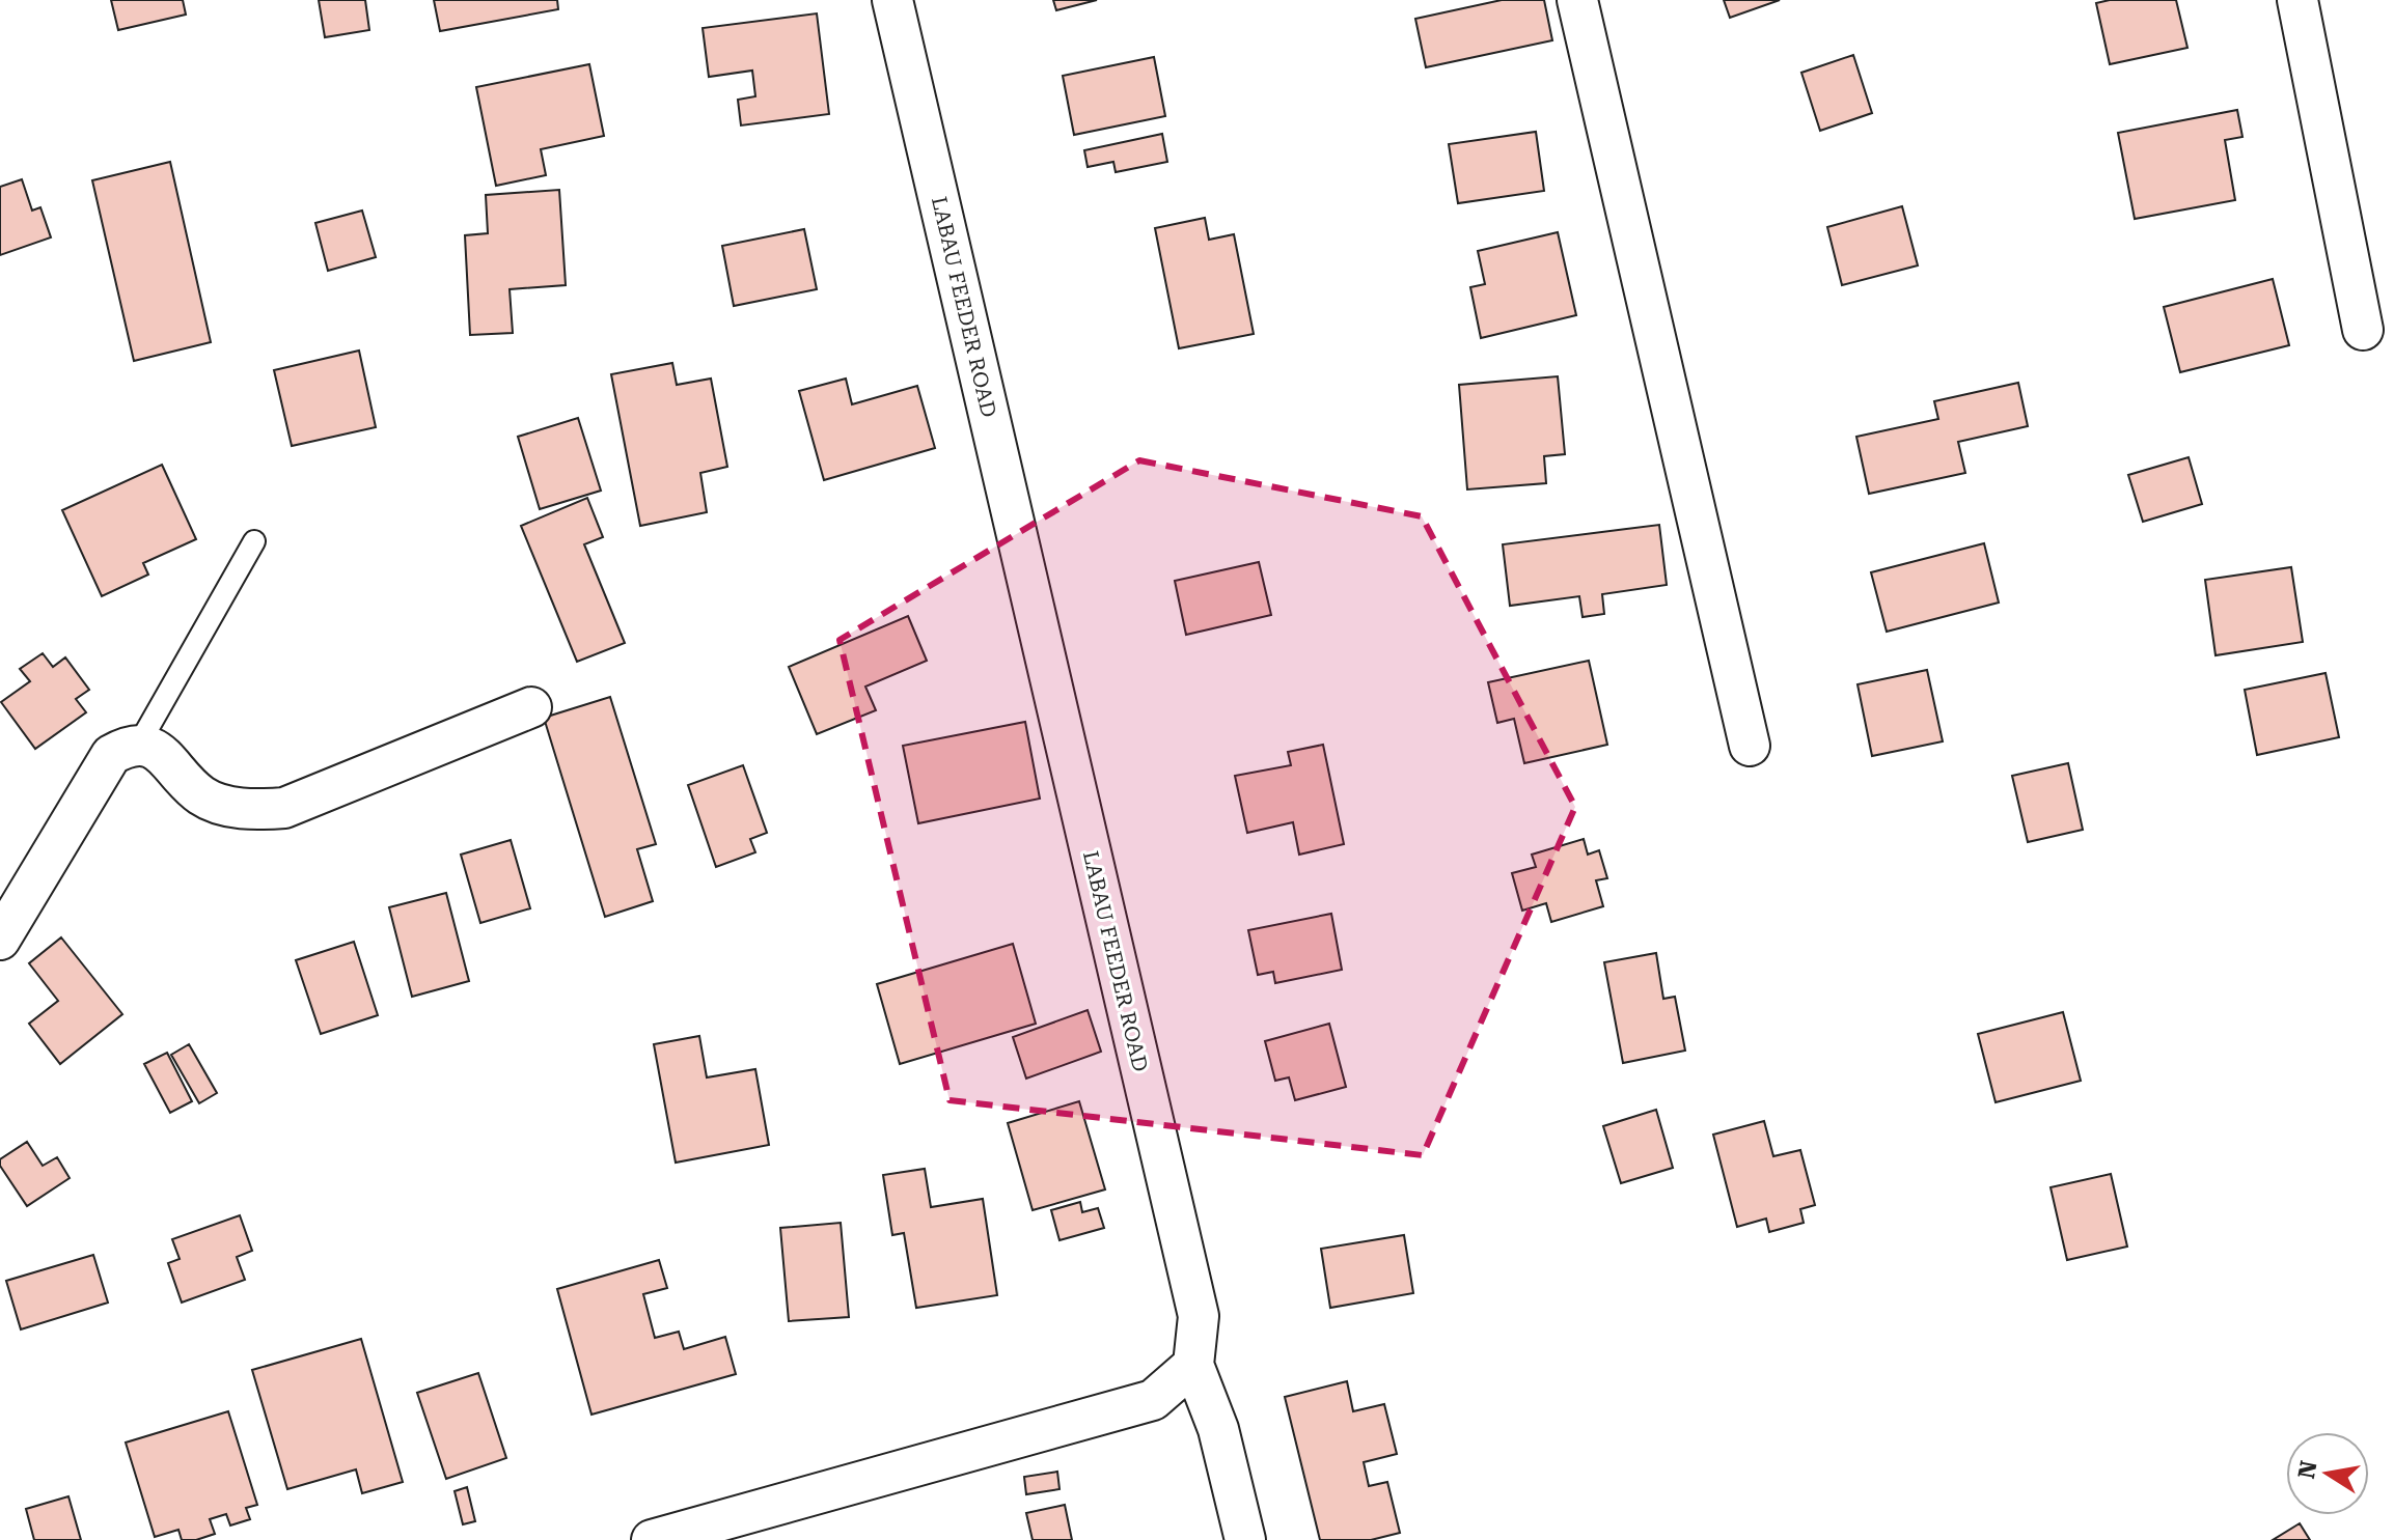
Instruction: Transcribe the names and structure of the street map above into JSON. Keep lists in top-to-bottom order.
{
  "streets": {
    "street": ["LABAU FEEDER ROAD"]
  },
  "north": "left"
}
